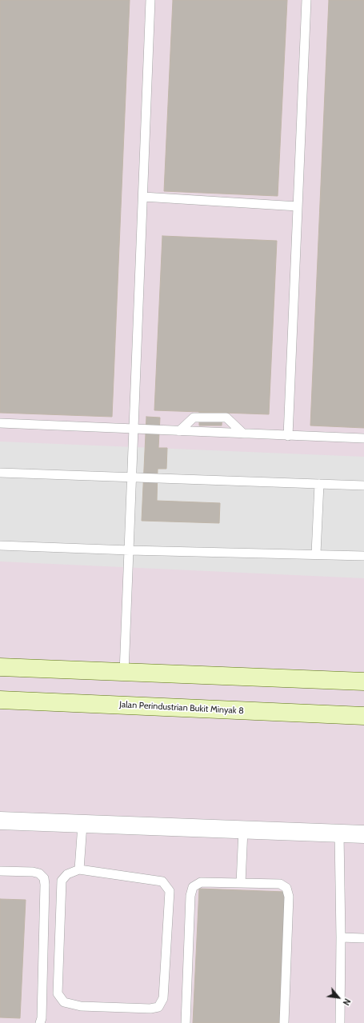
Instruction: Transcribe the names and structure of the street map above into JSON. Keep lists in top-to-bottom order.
{
  "streets": {
    "street": ["Jalan Perindustrian Bukit Minyak 8"]
  },
  "north": "bottom right"
}
